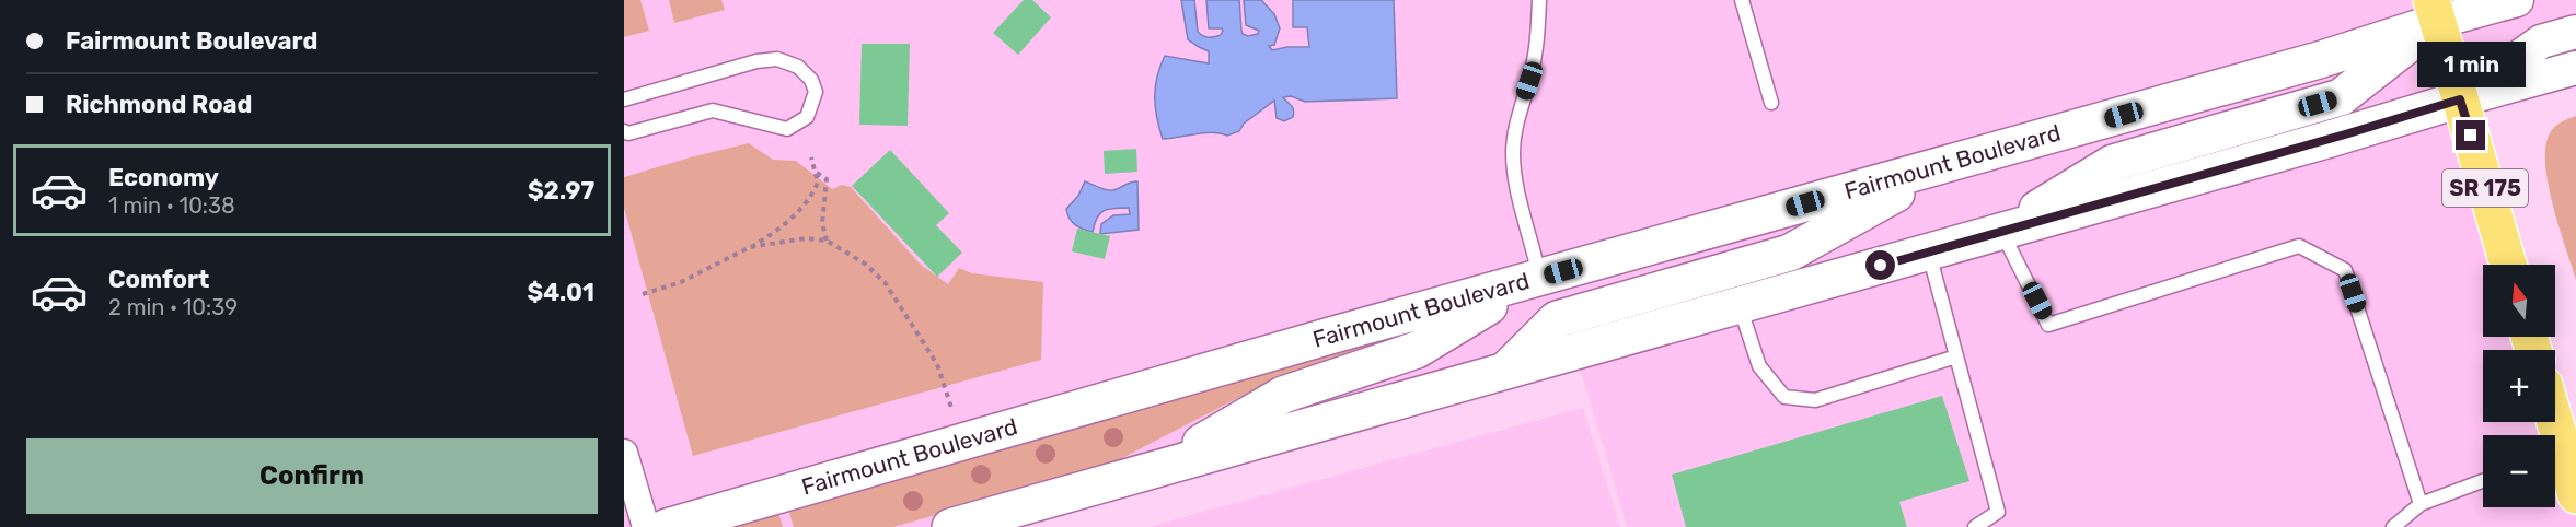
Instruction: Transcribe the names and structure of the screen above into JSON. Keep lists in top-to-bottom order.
{
  "streets": {
    "main road": ["Fairmount Boulevard", "SR 175"]
  },
  "crossings": [
    ["Fairmount Boulevard", "SR 175"]
  ],
  "north": "top",
  "page": {
    "banner": ["Fairmount Boulevard", "Richmond Road"],
    "bubble": "1 min",
    "list": [
      {
        "name": "Economy",
        "note": "1 min · 10:38",
        "value": "$2.97"
      },
      {
        "name": "Comfort",
        "note": "2 min · 10:39",
        "value": "$4.01"
      }
    ],
    "map_buttons": ["+", "−"],
    "buttons": "Confirm"
  }
}
